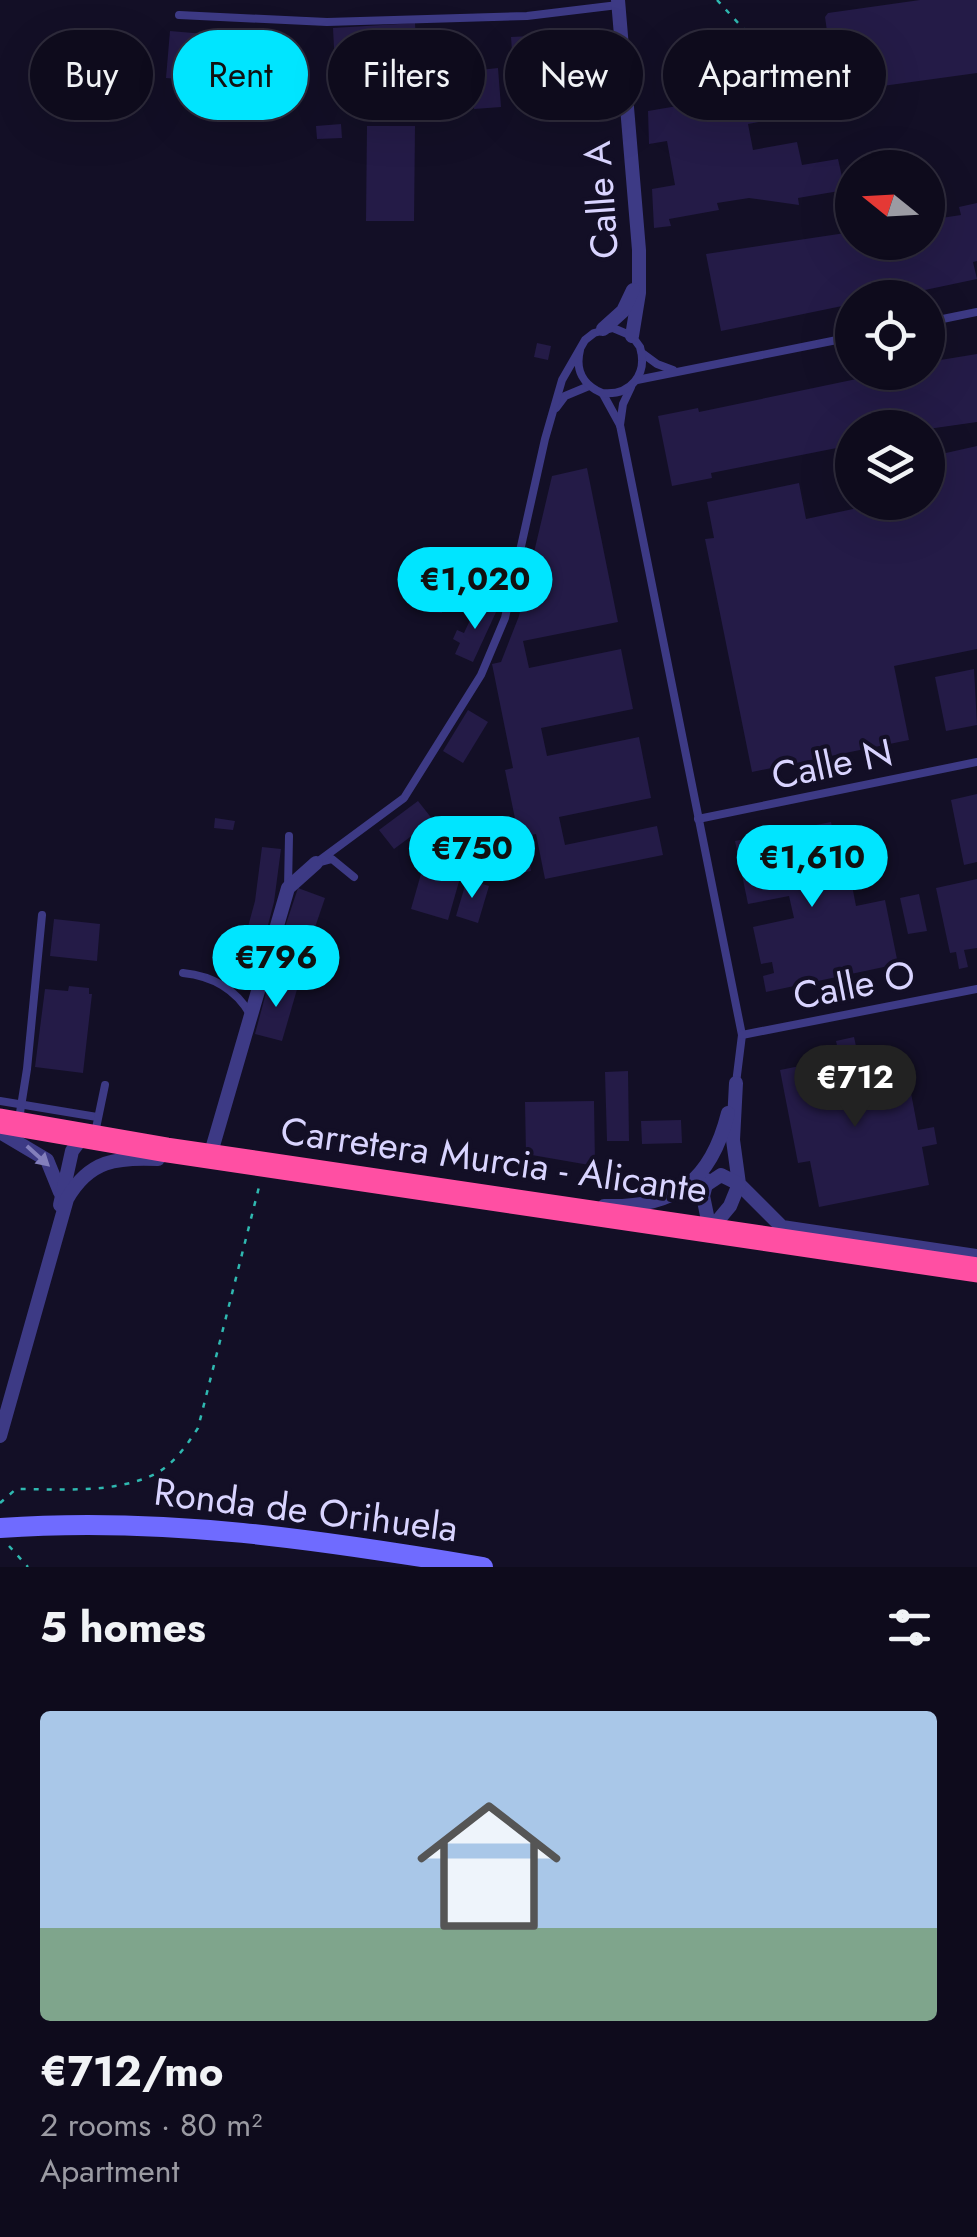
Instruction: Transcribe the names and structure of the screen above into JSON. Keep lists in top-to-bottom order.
{
  "streets": {
    "highway": ["Carretera Murcia - Alicante"],
    "main road": ["Ronda de Orihuela"],
    "street": ["Calle A"],
    "lane": ["Calle N", "Calle O"]
  },
  "north": "left",
  "page": {
    "chip": [
      "Buy",
      "Rent",
      "Filters",
      "New",
      "Apartment"
    ],
    "price": [
      "€1,020",
      "€750",
      "€1,610",
      "€796",
      "€712"
    ],
    "heading": "5 homes",
    "list": [
      {
        "name": "€712/mo",
        "note": "2 rooms · 80 m² · Apartment"
      }
    ]
  }
}
